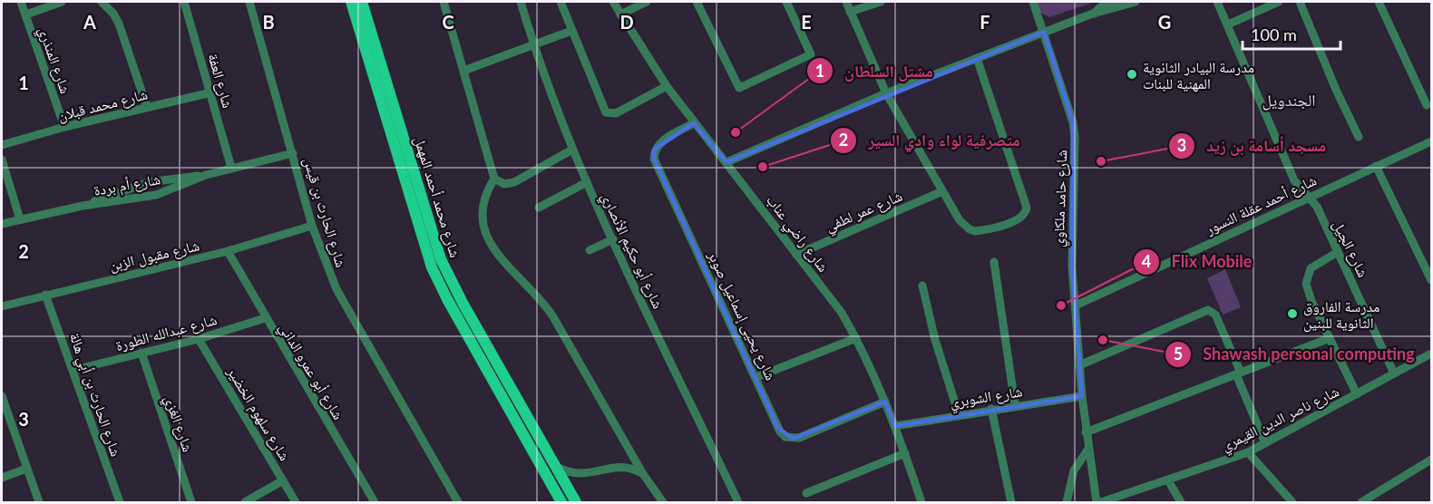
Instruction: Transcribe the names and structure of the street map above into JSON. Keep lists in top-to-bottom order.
{
  "streets": {
    "main road": ["شارع محمد أحمد المهمل"],
    "street": [
      "شارع المنذري",
      "شارع العفة",
      "شارع محمد قبلان",
      "شارع أم بردة",
      "شارع حامد ملكاوي",
      "شارع أحمد عقلة النسور",
      "شارع عمر لطفي",
      "شارع الحارث بن قيس",
      "شارع راضي عناب",
      "شارع الجيل",
      "شارع أبو حكيم الأنصاري",
      "شارع مقبول الزبن",
      "شارع يحيى إسماعيل صوبر",
      "شارع عبدالله الطورة",
      "شارع أبو عمرو الداني",
      "شارع الحارث بن أبي هالة",
      "شارع الشوبري",
      "شارع سلهوم الخضير",
      "شارع ناصر الدين القيمري",
      "شارع الغزي"
    ]
  },
  "crossings": [
    ["شارع المنذري", "شارع محمد قبلان"],
    ["شارع العفة", "شارع محمد قبلان"],
    ["شارع العفة", "شارع أم بردة"],
    ["شارع أم بردة", "شارع الحارث بن قيس"],
    ["شارع حامد ملكاوي", "شارع أحمد عقلة النسور"],
    ["شارع أحمد عقلة النسور", "شارع الجيل"],
    ["شارع عمر لطفي", "شارع راضي عناب"],
    ["شارع الحارث بن قيس", "شارع مقبول الزبن"],
    ["شارع راضي عناب", "شارع يحيى إسماعيل صوبر"],
    ["شارع راضي عناب", "شارع الشوبري"],
    ["شارع الجيل", "شارع ناصر الدين القيمري"],
    ["شارع مقبول الزبن", "شارع أبو عمرو الداني"],
    ["شارع مقبول الزبن", "شارع الحارث بن أبي هالة"],
    ["شارع عبدالله الطورة", "شارع أبو عمرو الداني"],
    ["شارع عبدالله الطورة", "شارع الحارث بن أبي هالة"],
    ["شارع عبدالله الطورة", "شارع سلهوم الخضير"],
    ["شارع عبدالله الطورة", "شارع الغزي"]
  ],
  "districts": ["الجندويل"],
  "places": [
    "مدرسة البيادر الثانوية المهنية للبنات",
    "مشتل السلطان",
    "مسجد أسامة بن زيد",
    "متصرفية لواء وادي السير",
    "Flix Mobile",
    "مدرسة الفاروق الثانوية للبنين",
    "Shawash personal computing"
  ],
  "scale_bar": "100 m",
  "grid": {
    "columns": [
      "A",
      "B",
      "C",
      "D",
      "E",
      "F",
      "G"
    ],
    "rows": ["1", "2", "3"]
  }
}
